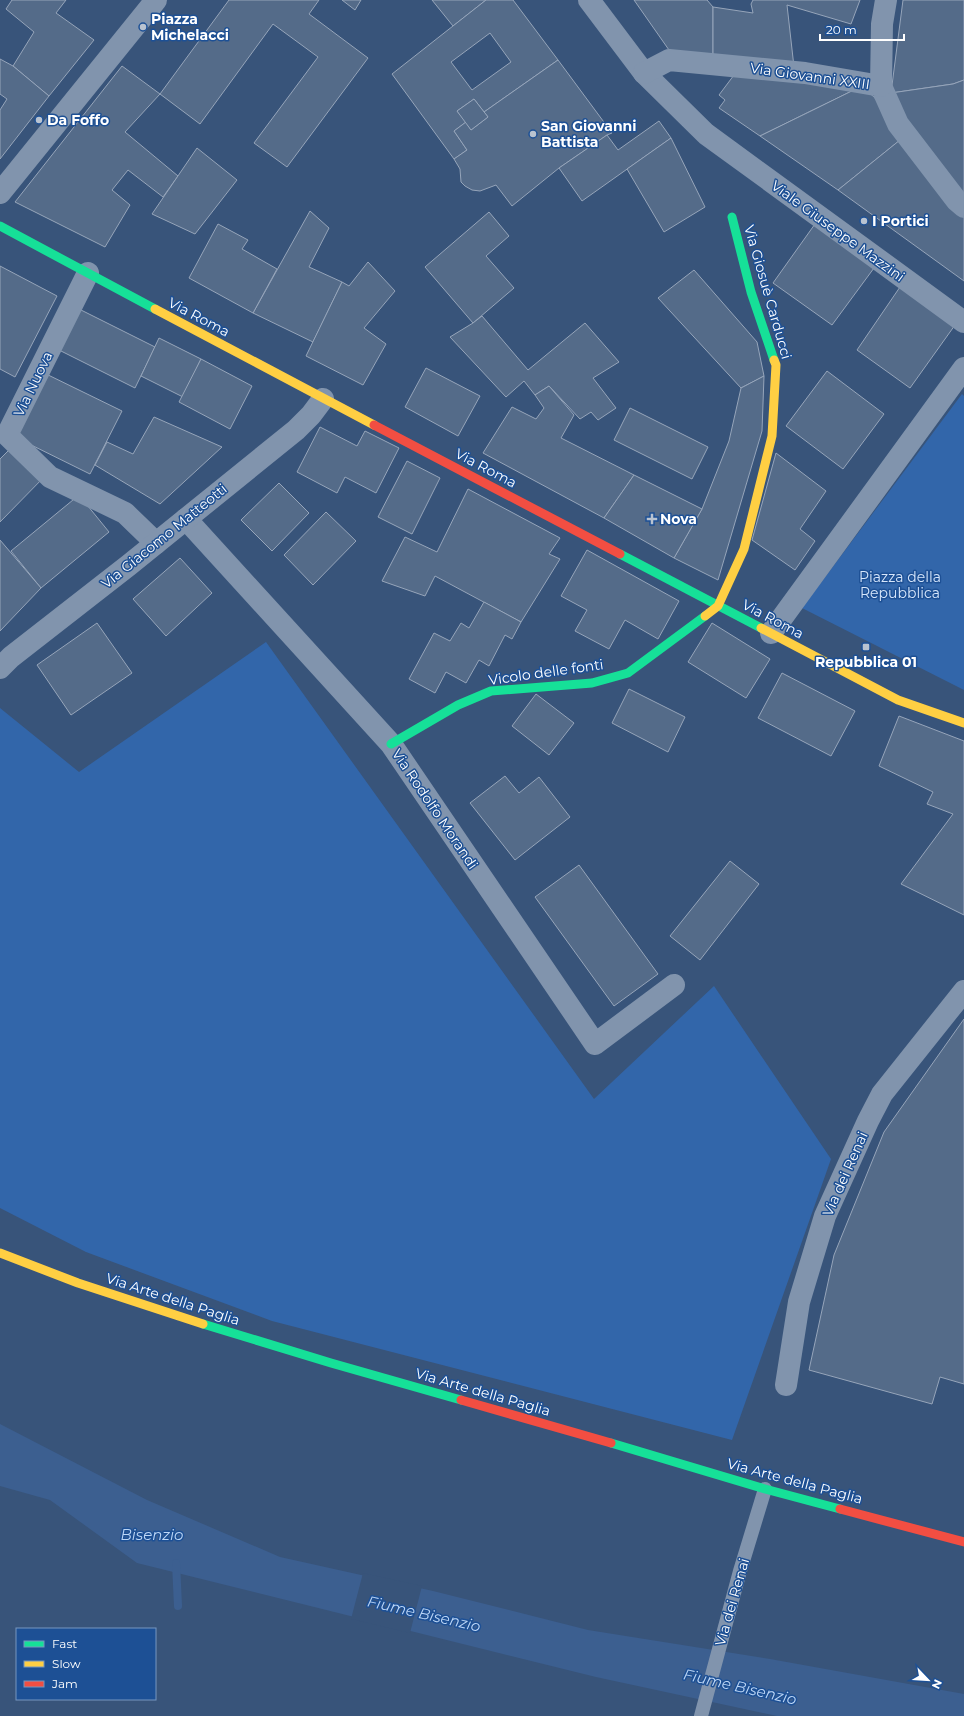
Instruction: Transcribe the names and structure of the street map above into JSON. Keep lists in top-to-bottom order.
{
  "streets": {
    "main road": [
      "Via Giosuè Carducci",
      "Via Roma",
      "Vicolo delle fonti",
      "Via Arte della Paglia"
    ],
    "street": [
      "Via Giovanni XXIII",
      "Viale Giuseppe Mazzini",
      "Via Nuova",
      "Via Giacomo Matteotti",
      "Via Rodolfo Morandi",
      "Via dei Renai"
    ]
  },
  "crossings": [
    ["Via Giovanni XXIII", "Viale Giuseppe Mazzini"],
    ["Via Giosuè Carducci", "Via Roma"],
    ["Via Giosuè Carducci", "Vicolo delle fonti"],
    ["Via Roma", "Via Nuova"],
    ["Via Roma", "Via Giacomo Matteotti"],
    ["Via Roma", "Vicolo delle fonti"],
    ["Via Nuova", "Via Giacomo Matteotti"],
    ["Via Giacomo Matteotti", "Via Rodolfo Morandi"],
    ["Vicolo delle fonti", "Via Rodolfo Morandi"],
    ["Via dei Renai", "Via Arte della Paglia"]
  ],
  "water": ["Bisenzio", "Fiume Bisenzio"],
  "parks": ["Piazza della Repubblica"],
  "places": {
    "other": [
      "Piazza Michelacci",
      "Da Foffo",
      "San Giovanni Battista",
      "I Portici"
    ],
    "health": ["Nova"],
    "transit": ["Repubblica 01"]
  },
  "legend": ["Fast", "Slow", "Jam"],
  "scale_bar": "20 m",
  "north": "bottom right"
}
